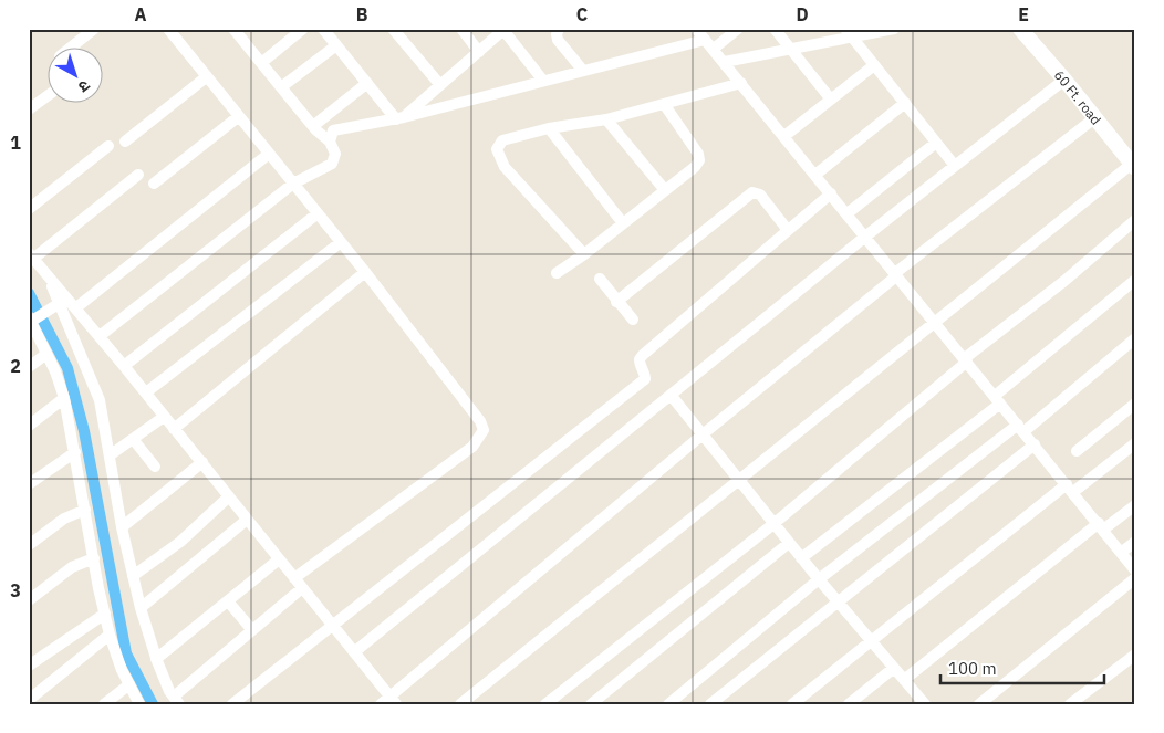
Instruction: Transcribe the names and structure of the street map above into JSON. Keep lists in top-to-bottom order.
{
  "streets": {
    "street": ["60 Ft. road"]
  },
  "scale_bar": "100 m",
  "north": "bottom right",
  "grid": {
    "columns": [
      "A",
      "B",
      "C",
      "D",
      "E"
    ],
    "rows": ["1", "2", "3"]
  }
}
